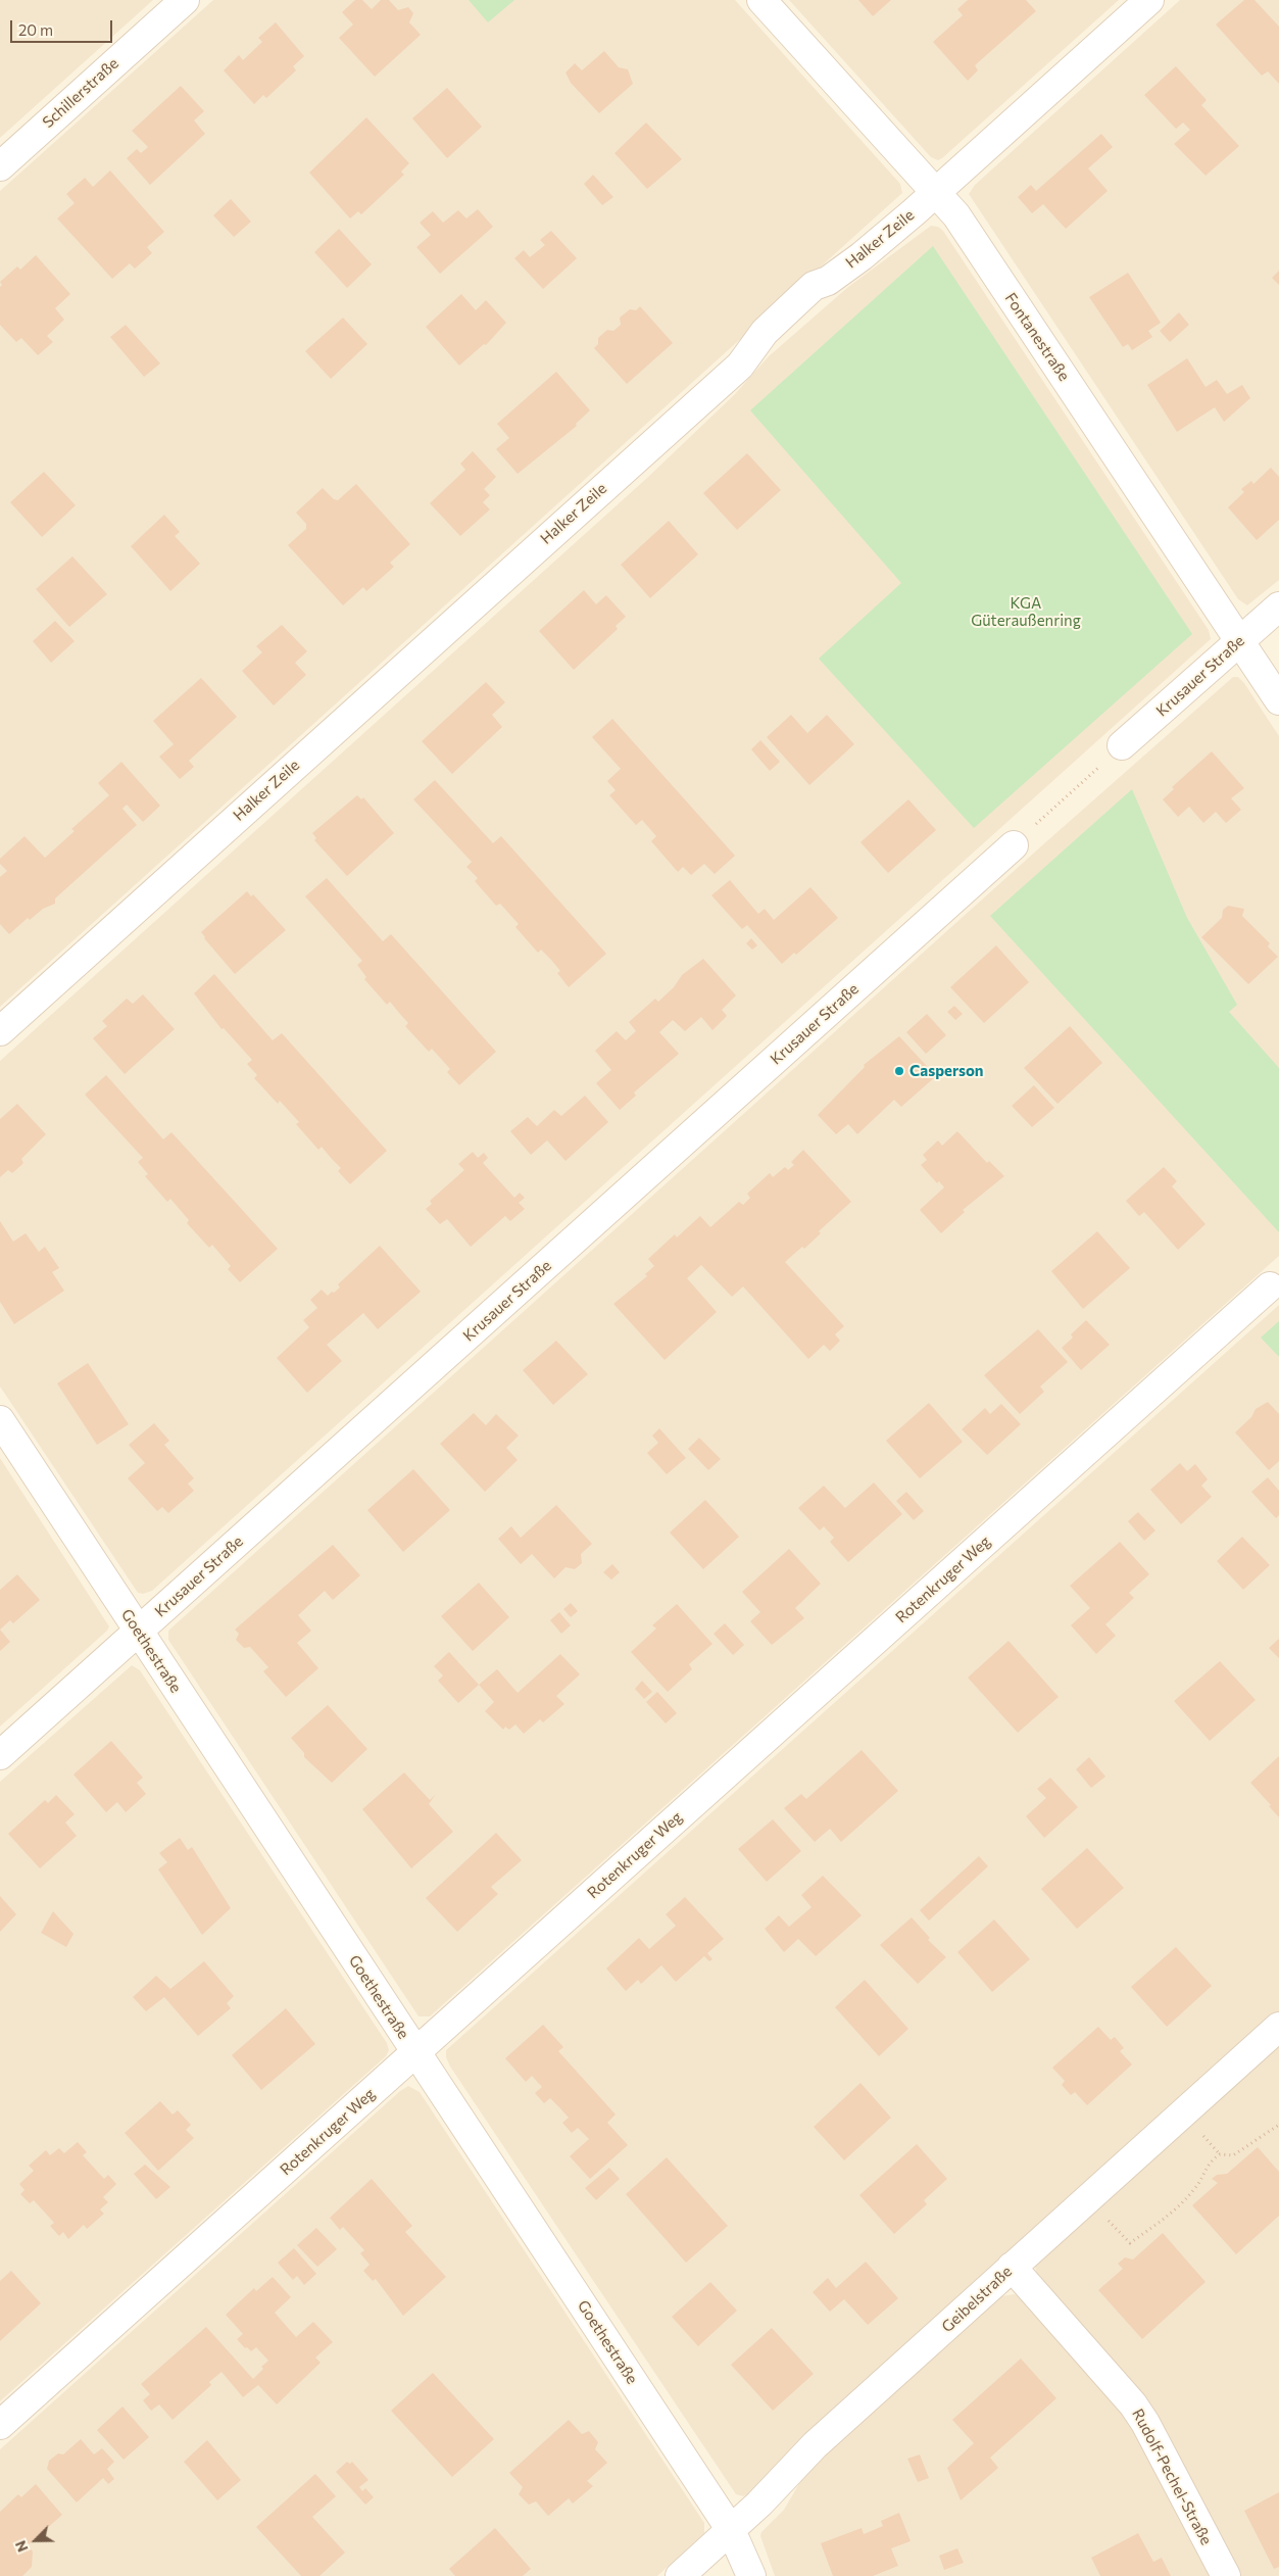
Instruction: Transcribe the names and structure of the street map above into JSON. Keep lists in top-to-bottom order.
{
  "streets": {
    "street": [
      "Schillerstraße",
      "Halker Zeile",
      "Fontanestraße",
      "Krusauer Straße",
      "Rotenkruger Weg",
      "Goethestraße",
      "Geibelstraße",
      "Rudolf-Pechel-Straße"
    ]
  },
  "crossings": [
    ["Halker Zeile", "Fontanestraße"],
    ["Fontanestraße", "Krusauer Straße"],
    ["Krusauer Straße", "Goethestraße"],
    ["Rotenkruger Weg", "Goethestraße"],
    ["Goethestraße", "Geibelstraße"],
    ["Geibelstraße", "Rudolf-Pechel-Straße"]
  ],
  "parks": ["KGA Güteraußenring"],
  "places": ["Casperson"],
  "scale_bar": "20 m",
  "north": "bottom left"
}
